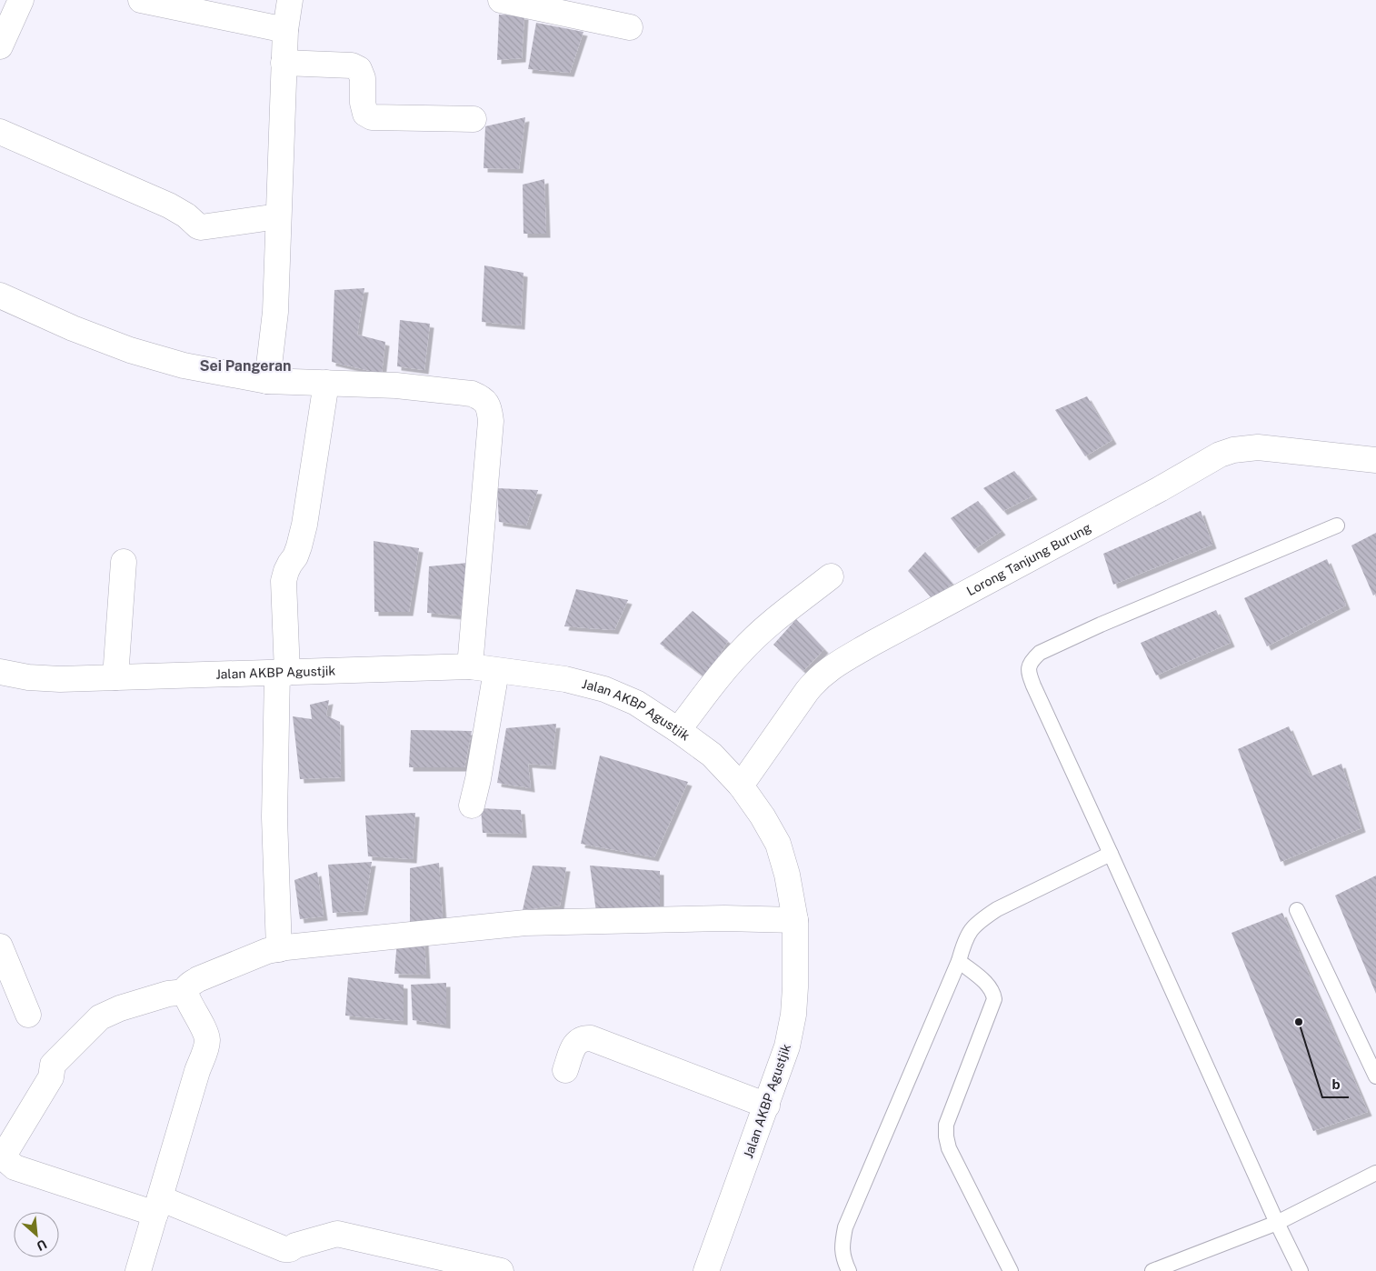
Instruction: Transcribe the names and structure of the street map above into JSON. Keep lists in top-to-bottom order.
{
  "streets": {
    "street": ["Lorong Tanjung Burung", "Jalan AKBP Agustjik"]
  },
  "crossings": [
    ["Lorong Tanjung Burung", "Jalan AKBP Agustjik"]
  ],
  "districts": ["Sei Pangeran"],
  "places": ["b"],
  "north": "bottom right"
}
